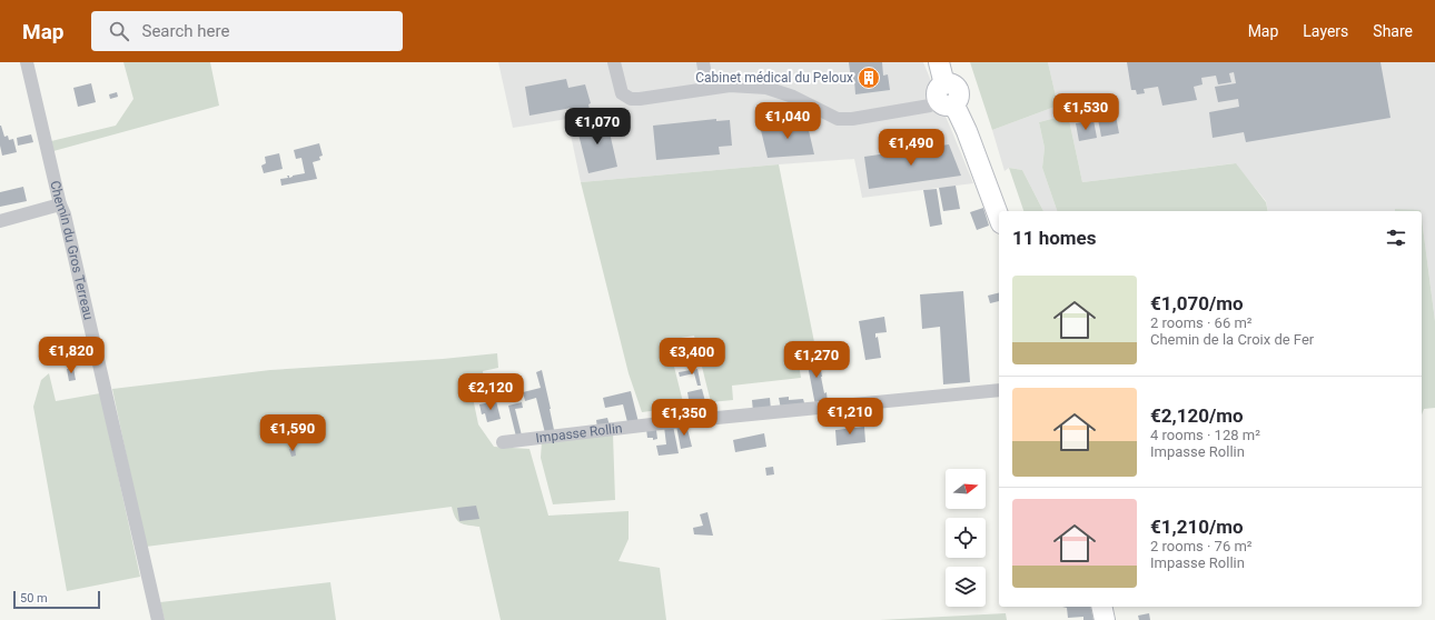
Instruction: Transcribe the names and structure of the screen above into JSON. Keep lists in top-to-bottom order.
{
  "streets": {
    "street": ["Chemin du Gros Terreau", "Impasse Rollin"]
  },
  "places": {
    "building": ["Cabinet médical du Peloux"]
  },
  "scale_bar": "50 m",
  "north": "right",
  "page": {
    "header": "Map",
    "search": "Search here",
    "nav": ["Map", "Layers", "Share"],
    "price": [
      "€1,530",
      "€1,040",
      "€1,070",
      "€1,490",
      "€1,820",
      "€3,400",
      "€1,270",
      "€2,120",
      "€1,210",
      "€1,350",
      "€1,590"
    ],
    "heading": "11 homes",
    "list": [
      {
        "name": "€1,070/mo",
        "note": "2 rooms · 66 m² · Chemin de la Croix de Fer"
      },
      {
        "name": "€2,120/mo",
        "note": "4 rooms · 128 m² · Impasse Rollin"
      },
      {
        "name": "€1,210/mo",
        "note": "2 rooms · 76 m² · Impasse Rollin"
      }
    ],
    "scale": "50 m"
  }
}
